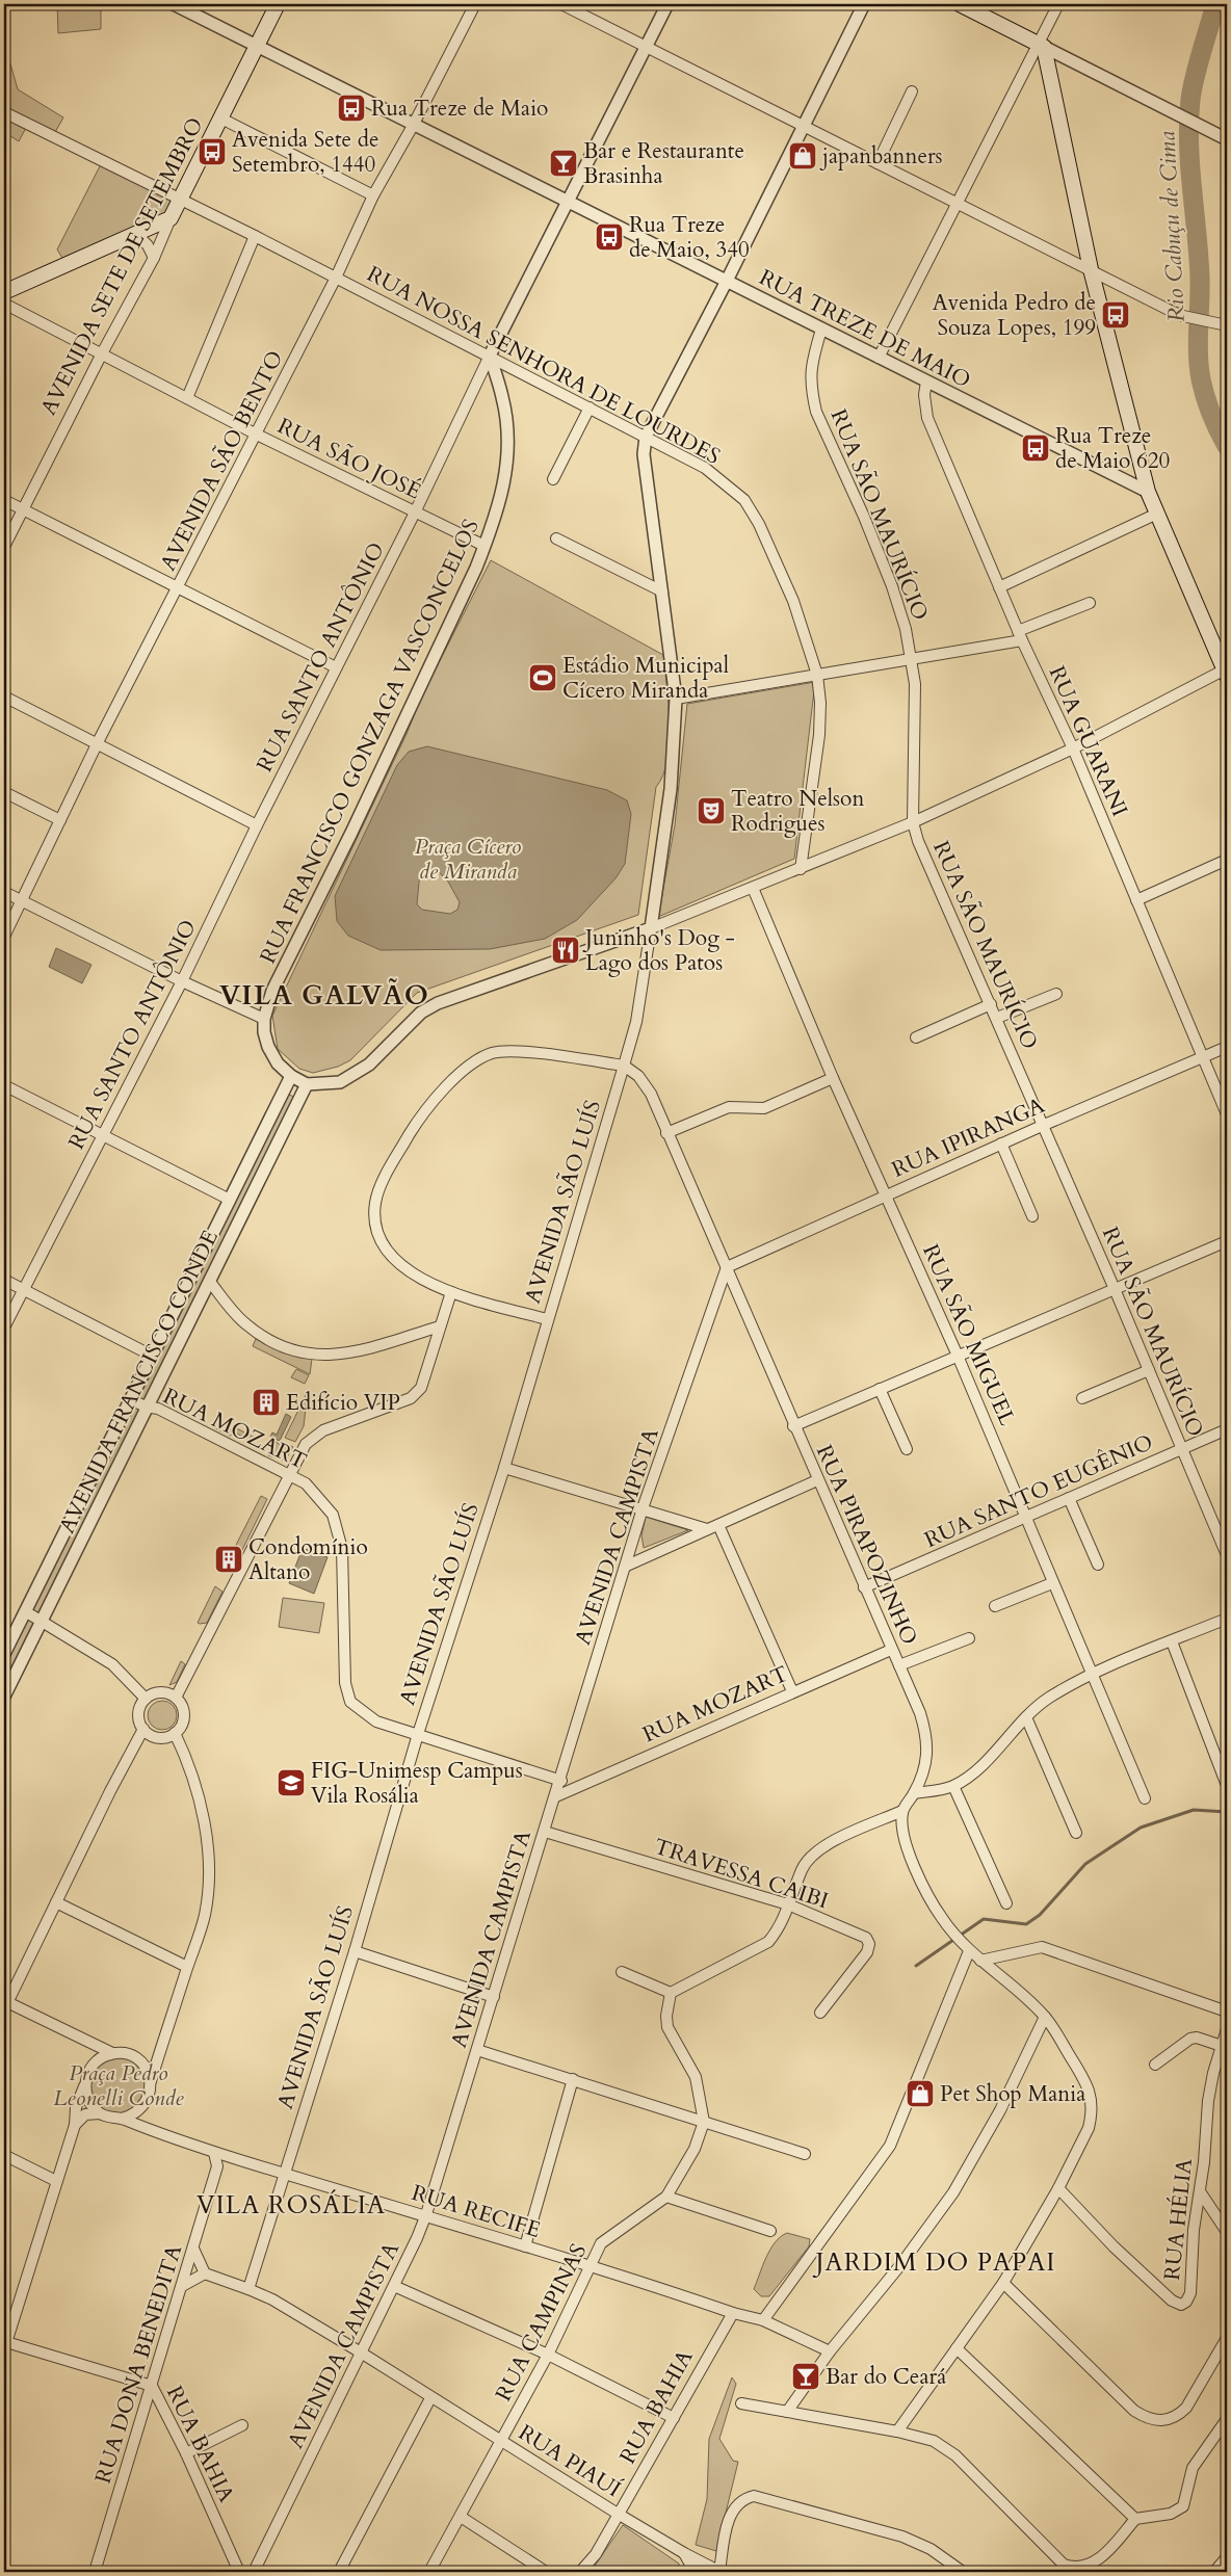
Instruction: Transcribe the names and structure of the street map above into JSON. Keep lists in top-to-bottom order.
{
  "streets": {
    "main road": ["AVENIDA SETE DE SETEMBRO"],
    "street": [
      "RUA TREZE DE MAIO",
      "RUA NOSSA SENHORA DE LOURDES",
      "RUA SÃO JOSÉ",
      "AVENIDA SÃO BENTO",
      "RUA SÃO MAURÍCIO",
      "RUA SANTO ANTÔNIO",
      "RUA FRANCISCO GONZAGA VASCONCELOS",
      "RUA GUARANI",
      "RUA IPIRANGA",
      "AVENIDA SÃO LUÍS",
      "RUA SÃO MIGUEL",
      "AVENIDA FRANCISCO CONDE",
      "RUA MOZART",
      "RUA SANTO EUGÊNIO",
      "AVENIDA CAMPISTA",
      "RUA PIRAPOZINHO",
      "TRAVESSA CAIBI",
      "RUA RECIFE",
      "RUA HÉLIA",
      "RUA CAMPINAS",
      "RUA DONA BENEDITA",
      "RUA BAHIA",
      "RUA PIAUÍ"
    ]
  },
  "crossings": [
    ["AVENIDA SETE DE SETEMBRO", "RUA TREZE DE MAIO"],
    ["AVENIDA SETE DE SETEMBRO", "RUA NOSSA SENHORA DE LOURDES"],
    ["AVENIDA SETE DE SETEMBRO", "RUA SÃO JOSÉ"],
    ["RUA TREZE DE MAIO", "AVENIDA SÃO BENTO"],
    ["RUA TREZE DE MAIO", "RUA SÃO MAURÍCIO"],
    ["RUA TREZE DE MAIO", "RUA SANTO ANTÔNIO"],
    ["RUA TREZE DE MAIO", "RUA GUARANI"],
    ["RUA NOSSA SENHORA DE LOURDES", "AVENIDA SÃO BENTO"],
    ["RUA NOSSA SENHORA DE LOURDES", "RUA SANTO ANTÔNIO"],
    ["RUA NOSSA SENHORA DE LOURDES", "RUA FRANCISCO GONZAGA VASCONCELOS"],
    ["RUA SÃO JOSÉ", "AVENIDA SÃO BENTO"],
    ["RUA SÃO JOSÉ", "RUA SANTO ANTÔNIO"],
    ["RUA SÃO JOSÉ", "RUA FRANCISCO GONZAGA VASCONCELOS"],
    ["RUA SÃO MAURÍCIO", "RUA IPIRANGA"],
    ["RUA SÃO MAURÍCIO", "RUA SANTO EUGÊNIO"],
    ["RUA SANTO ANTÔNIO", "RUA FRANCISCO GONZAGA VASCONCELOS"],
    ["RUA FRANCISCO GONZAGA VASCONCELOS", "AVENIDA FRANCISCO CONDE"],
    ["RUA GUARANI", "RUA IPIRANGA"],
    ["RUA IPIRANGA", "RUA SÃO MIGUEL"],
    ["RUA IPIRANGA", "AVENIDA CAMPISTA"],
    ["RUA IPIRANGA", "RUA PIRAPOZINHO"],
    ["AVENIDA SÃO LUÍS", "RUA MOZART"],
    ["AVENIDA SÃO LUÍS", "RUA PIRAPOZINHO"],
    ["AVENIDA SÃO LUÍS", "RUA RECIFE"],
    ["AVENIDA SÃO LUÍS", "RUA PIAUÍ"],
    ["RUA SÃO MIGUEL", "RUA SANTO EUGÊNIO"],
    ["AVENIDA FRANCISCO CONDE", "RUA MOZART"],
    ["RUA MOZART", "AVENIDA CAMPISTA"],
    ["RUA MOZART", "RUA PIRAPOZINHO"],
    ["RUA SANTO EUGÊNIO", "RUA PIRAPOZINHO"],
    ["AVENIDA CAMPISTA", "RUA PIRAPOZINHO"],
    ["AVENIDA CAMPISTA", "TRAVESSA CAIBI"],
    ["AVENIDA CAMPISTA", "RUA RECIFE"],
    ["AVENIDA CAMPISTA", "RUA PIAUÍ"],
    ["RUA RECIFE", "RUA CAMPINAS"],
    ["RUA RECIFE", "RUA DONA BENEDITA"],
    ["RUA RECIFE", "RUA BAHIA"],
    ["RUA CAMPINAS", "RUA PIAUÍ"],
    ["RUA DONA BENEDITA", "RUA BAHIA"],
    ["RUA BAHIA", "RUA PIAUÍ"]
  ],
  "districts": ["VILA GALVÃO", "VILA ROSÁLIA", "JARDIM DO PAPAI"],
  "water": ["Rio Cabuçu de Cima"],
  "parks": ["Praça Cícero de Miranda", "Praça Pedro Leonelli Conde"],
  "places": {
    "bus stop": [
      "Rua Treze de Maio",
      "Avenida Sete de Setembro, 1440",
      "Rua Treze de Maio, 340",
      "Avenida Pedro de Souza Lopes, 199",
      "Rua Treze de Maio 620"
    ],
    "shop": ["japanbanners", "Pet Shop Mania"],
    "bar": ["Bar e Restaurante Brasinha", "Bar do Ceará"],
    "sports": ["Estádio Municipal Cícero Miranda"],
    "theatre": ["Teatro Nelson Rodrigues"],
    "restaurant": ["Juninho's Dog - Lago dos Patos"],
    "building": ["Edifício VIP", "Condomínio Altano"],
    "school or university": ["FIG-Unimesp Campus Vila Rosália"]
  }
}
